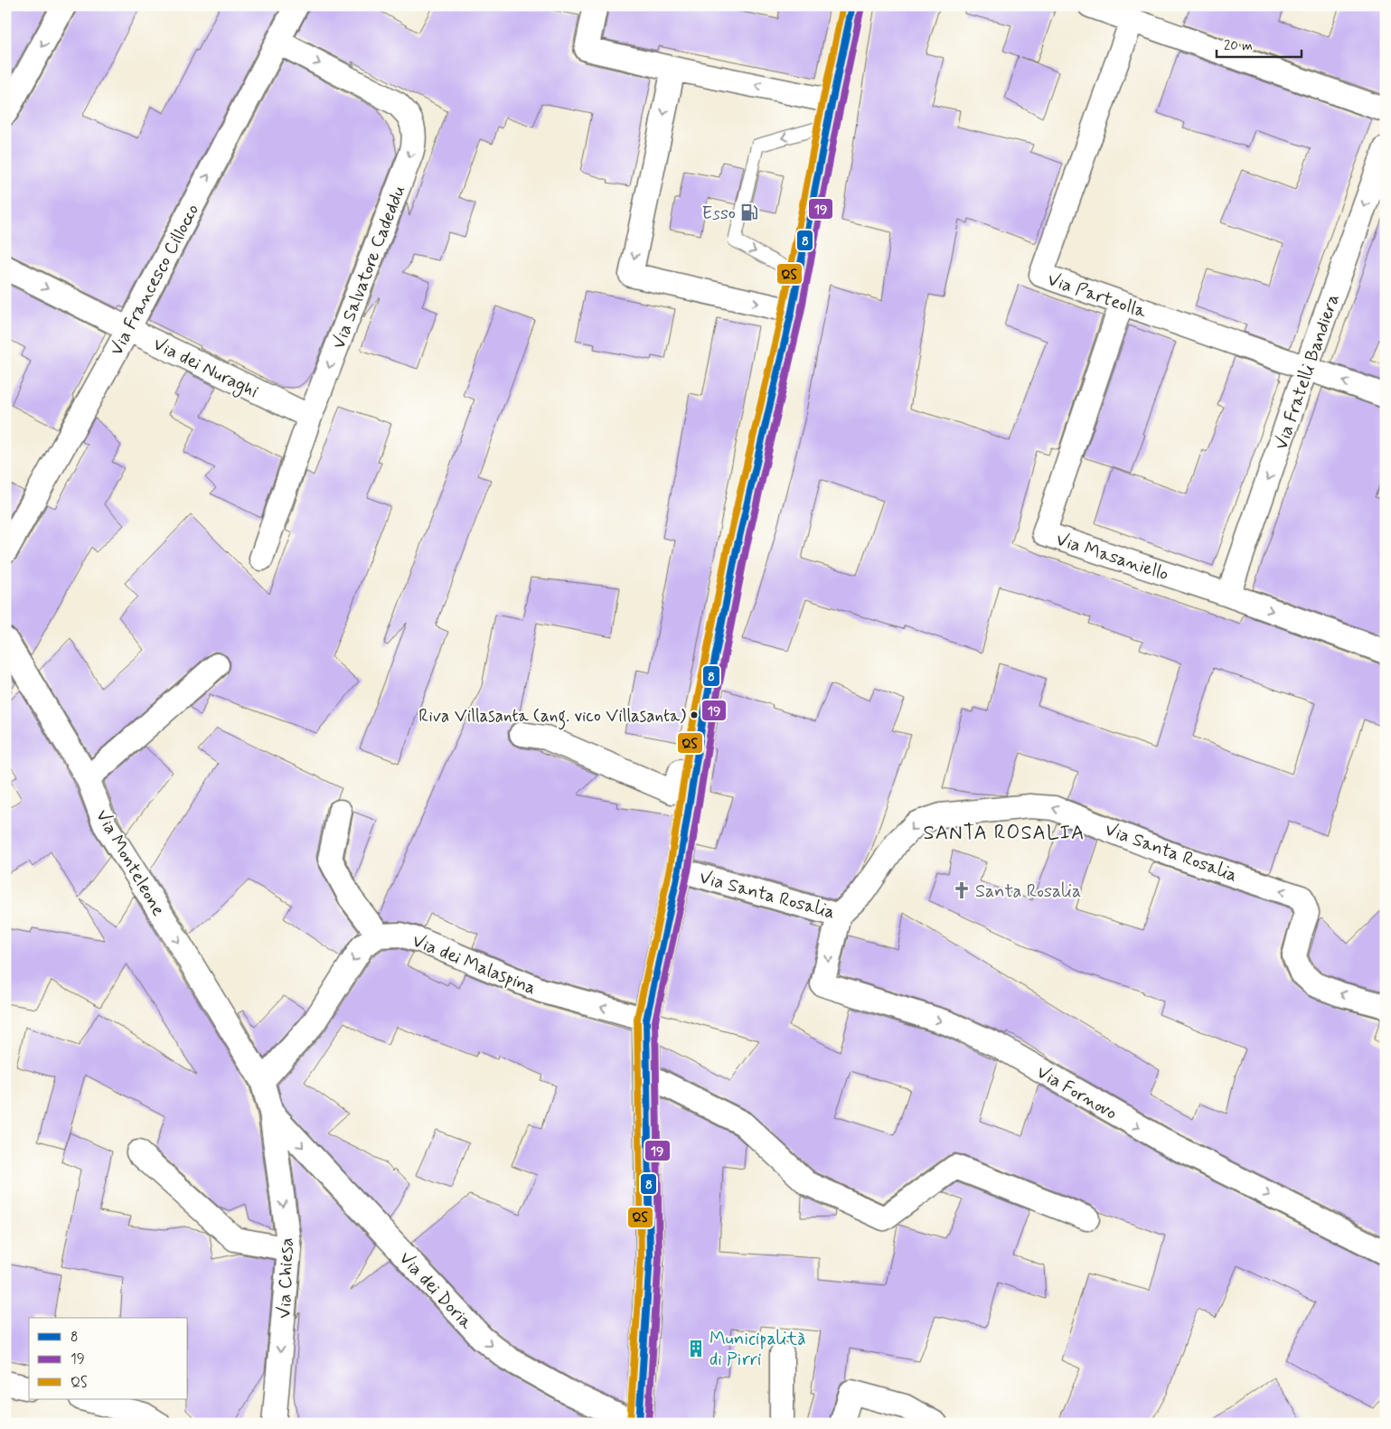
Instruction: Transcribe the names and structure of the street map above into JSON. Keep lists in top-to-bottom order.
{
  "streets": {
    "street": [
      "Via Salvatore Cadeddu",
      "Via Francesco Cillocco",
      "Via Parteolla",
      "Via dei Nuraghi",
      "Via Fratelli Bandiera",
      "Via Masaniello",
      "Via Santa Rosalia",
      "Via Monteleone",
      "Via dei Malaspina",
      "Via Fornovo",
      "Via Chiesa",
      "Via dei Doria"
    ]
  },
  "crossings": [
    ["Via Salvatore Cadeddu", "Via Francesco Cillocco"],
    ["Via Salvatore Cadeddu", "Via dei Nuraghi"],
    ["Via Francesco Cillocco", "Via dei Nuraghi"],
    ["Via Parteolla", "Via Fratelli Bandiera"],
    ["Via Parteolla", "Via Masaniello"],
    ["Via Fratelli Bandiera", "Via Masaniello"],
    ["Via Santa Rosalia", "Via Fornovo"],
    ["Via Monteleone", "Via Chiesa"],
    ["Via Chiesa", "Via dei Doria"]
  ],
  "one_way": [
    "Via dei Nuraghi",
    "Via Fratelli Bandiera",
    "Via Monteleone",
    "Via dei Malaspina",
    "Via Fornovo",
    "Via Chiesa",
    "Via dei Doria"
  ],
  "districts": ["SANTA ROSALIA"],
  "places": {
    "fuel station": ["Esso"],
    "other": ["Riva Villasanta (ang. vico Villasanta)"],
    "church": ["Santa Rosalia"],
    "building": ["Municipalità di Pirri"]
  },
  "lines": ["transit line 8", "transit line QS", "transit line 19"],
  "legend": ["8", "19", "QS"],
  "scale_bar": "20 m"
}
